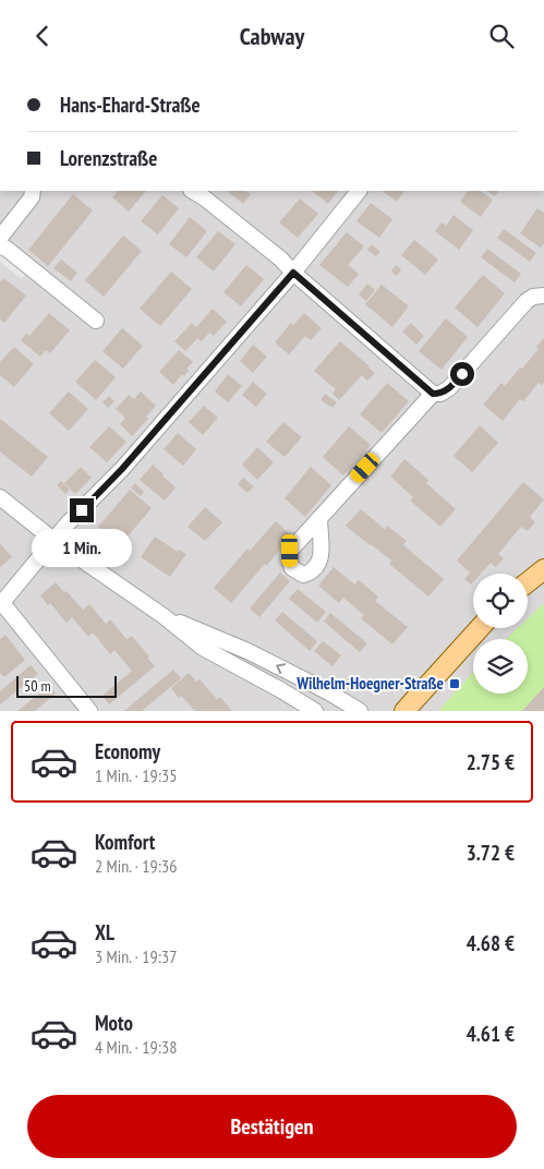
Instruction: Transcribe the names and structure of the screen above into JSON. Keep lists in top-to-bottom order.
{
  "places": {
    "transit": ["Wilhelm-Hoegner-Straße"]
  },
  "scale_bar": "50 m",
  "page": {
    "header": "Cabway",
    "banner": ["Hans-Ehard-Straße", "Lorenzstraße"],
    "bubble": "1 Min.",
    "scale": "50 m",
    "list": [
      {
        "name": "Economy",
        "note": "1 Min. · 19:35",
        "value": "2.75 €"
      },
      {
        "name": "Komfort",
        "note": "2 Min. · 19:36",
        "value": "3.72 €"
      },
      {
        "name": "XL",
        "note": "3 Min. · 19:37",
        "value": "4.68 €"
      },
      {
        "name": "Moto",
        "note": "4 Min. · 19:38",
        "value": "4.61 €"
      }
    ],
    "buttons": "Bestätigen"
  }
}
